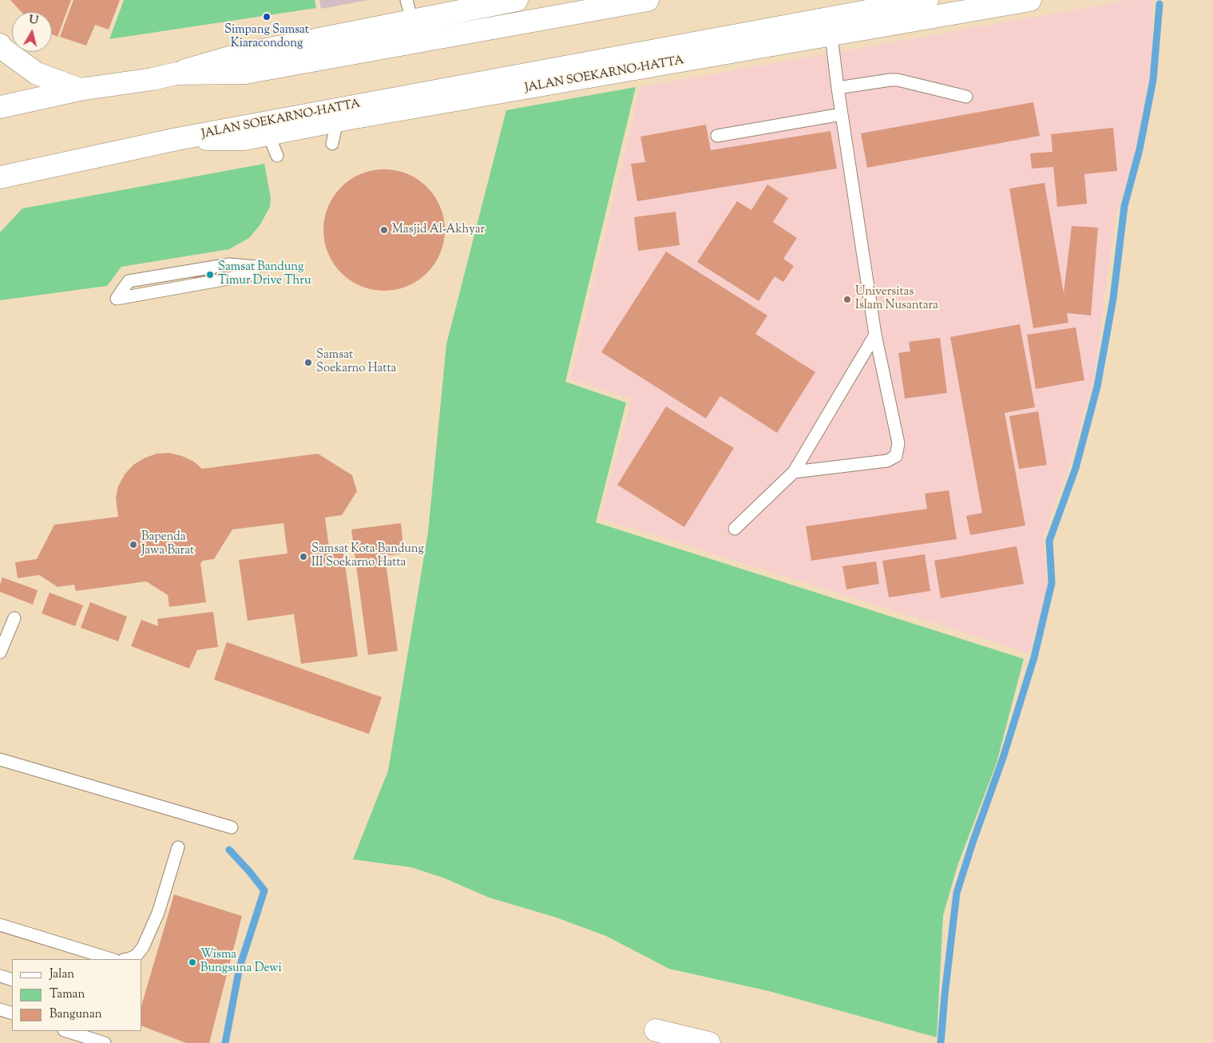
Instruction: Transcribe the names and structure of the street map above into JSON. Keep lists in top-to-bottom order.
{
  "streets": {
    "main road": ["JALAN SOEKARNO-HATTA"]
  },
  "places": [
    "Simpang Samsat Kiaracondong",
    "Masjid Al-Akhyar",
    "Samsat Bandung Timur Drive Thru",
    "Universitas Islam Nusantara",
    "Samsat Soekarno Hatta",
    "Bapenda Jawa Barat",
    "Samsat Kota Bandung III Soekarno Hatta",
    "Wisma Bungsuna Dewi"
  ],
  "legend": ["Jalan", "Taman", "Bangunan"],
  "north": "top"
}
